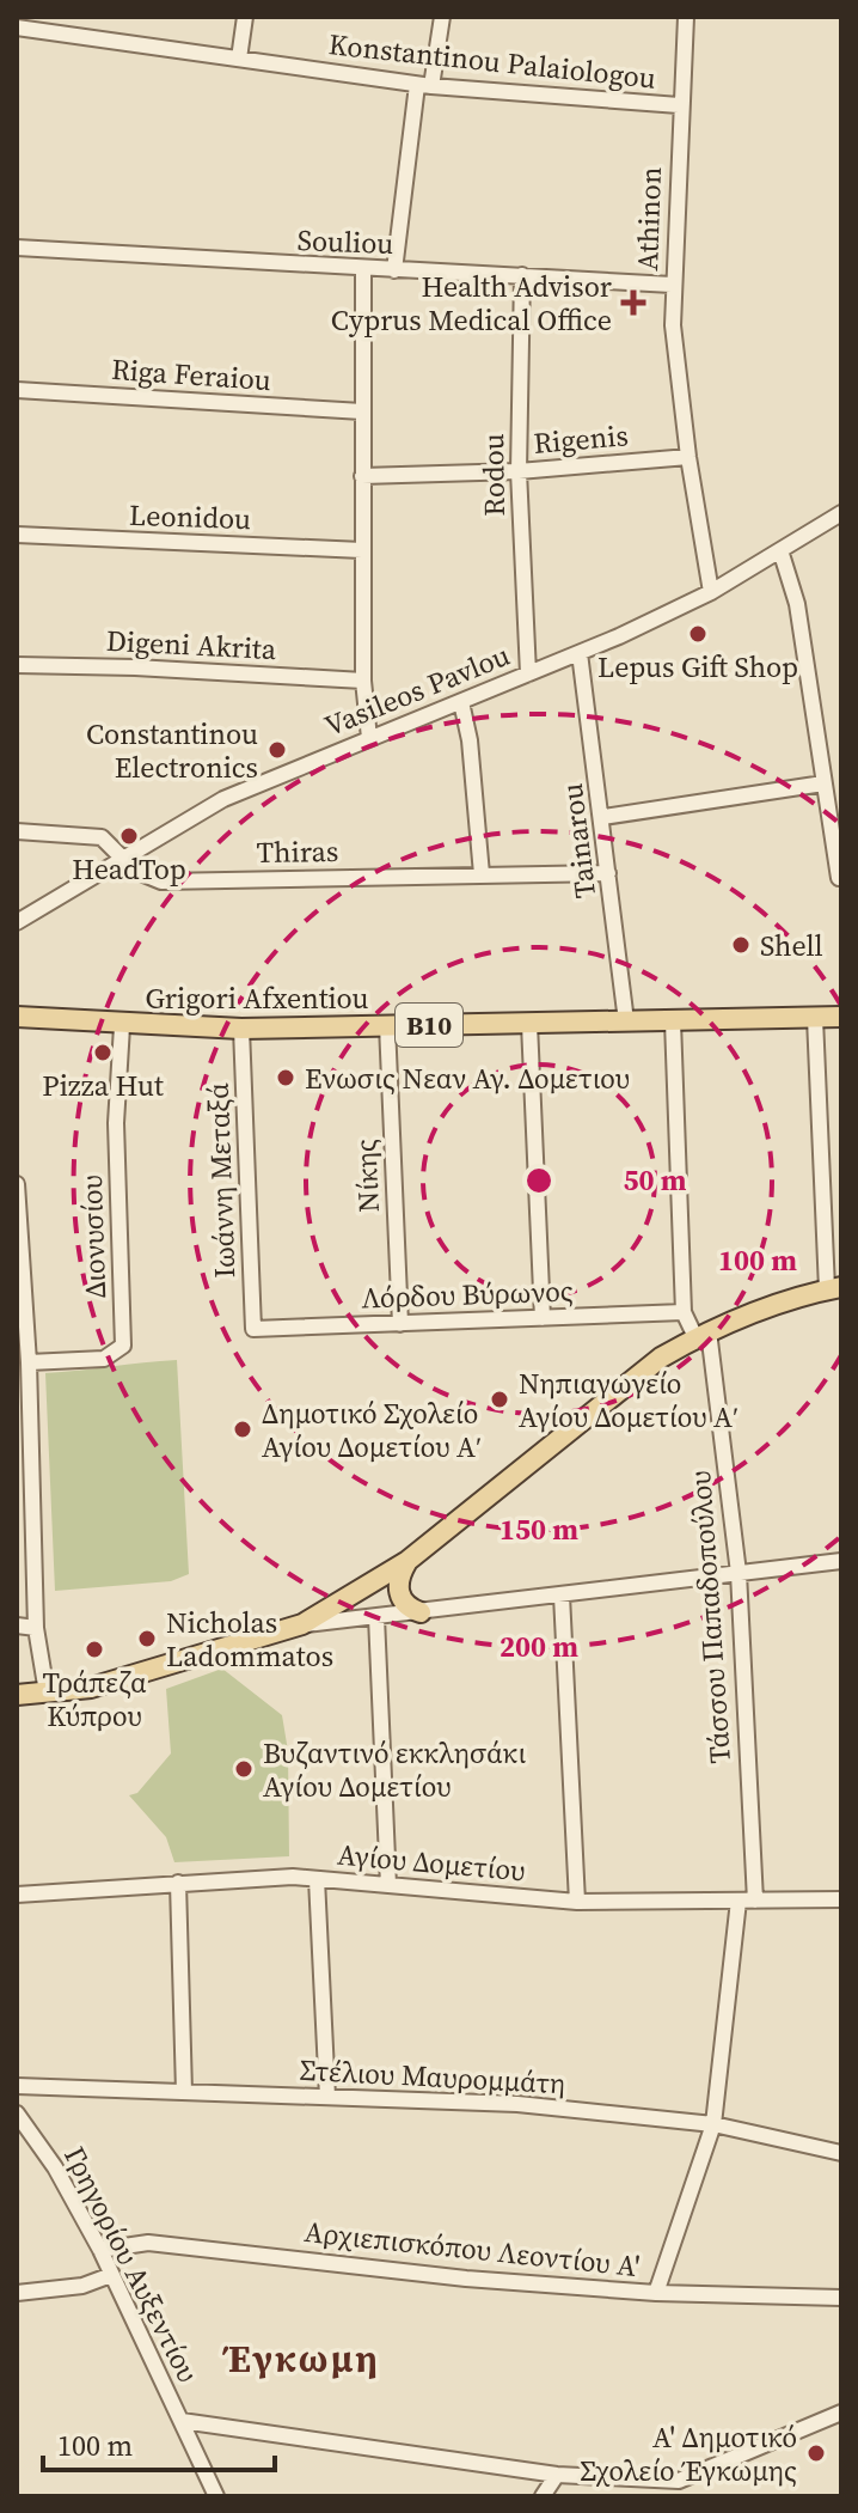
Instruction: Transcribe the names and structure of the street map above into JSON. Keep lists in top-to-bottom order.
{
  "streets": {
    "main road": ["Grigori Afxentiou", "B10"],
    "street": [
      "Konstantinou Palaiologou",
      "Athinon",
      "Souliou",
      "Riga Feraiou",
      "Rigenis",
      "Rodou",
      "Leonidou",
      "Digeni Akrita",
      "Vasileos Pavlou",
      "Tainarou",
      "Thiras",
      "Νίκης",
      "Ιωάννη Μεταξά",
      "Διονυσίου",
      "Λόρδου Βύρωνος",
      "Τάσσου Παπαδοπούλου",
      "Αγίου Δομετίου",
      "Στέλιου Μαυρομμάτη",
      "Αρχιεπισκόπου Λεοντίου Α'",
      "Γρηγορίου Αυξεντίου"
    ]
  },
  "crossings": [
    ["Konstantinou Palaiologou", "Athinon"],
    ["Athinon", "Souliou"],
    ["Athinon", "Rigenis"],
    ["Athinon", "Vasileos Pavlou"],
    ["Souliou", "Rodou"],
    ["Rigenis", "Rodou"],
    ["Rodou", "Vasileos Pavlou"],
    ["Vasileos Pavlou", "Tainarou"],
    ["Vasileos Pavlou", "Thiras"],
    ["Tainarou", "Thiras"],
    ["Tainarou", "Grigori Afxentiou"],
    ["Grigori Afxentiou", "Νίκης"],
    ["Grigori Afxentiou", "Ιωάννη Μεταξά"],
    ["Grigori Afxentiou", "Διονυσίου"],
    ["Νίκης", "Λόρδου Βύρωνος"],
    ["Ιωάννη Μεταξά", "Λόρδου Βύρωνος"],
    ["Λόρδου Βύρωνος", "Τάσσου Παπαδοπούλου"],
    ["Τάσσου Παπαδοπούλου", "Αγίου Δομετίου"],
    ["Αρχιεπισκόπου Λεοντίου Α'", "Γρηγορίου Αυξεντίου"]
  ],
  "districts": ["Έγκωμη"],
  "places": {
    "health": ["Health Advisor Cyprus Medical Office"],
    "other": [
      "Lepus Gift Shop",
      "Constantinou Electronics",
      "HeadTop",
      "Shell",
      "Pizza Hut",
      "Ενωσις Νεαν Αγ. Δομετιου",
      "Νηπιαγωγείο Αγίου Δομετίου Αʹ",
      "Δημοτικό Σχολείο Αγίου Δομετίου Αʹ",
      "Nicholas Ladommatos",
      "Τράπεζα Κύπρου",
      "Βυζαντινό εκκλησάκι Αγίου Δομετίου",
      "Α' Δημοτικό Σχολείο Έγκωμης"
    ]
  },
  "scale_bar": "100 m",
  "rings": [
    "50 m",
    "100 m",
    "150 m",
    "200 m"
  ]
}
